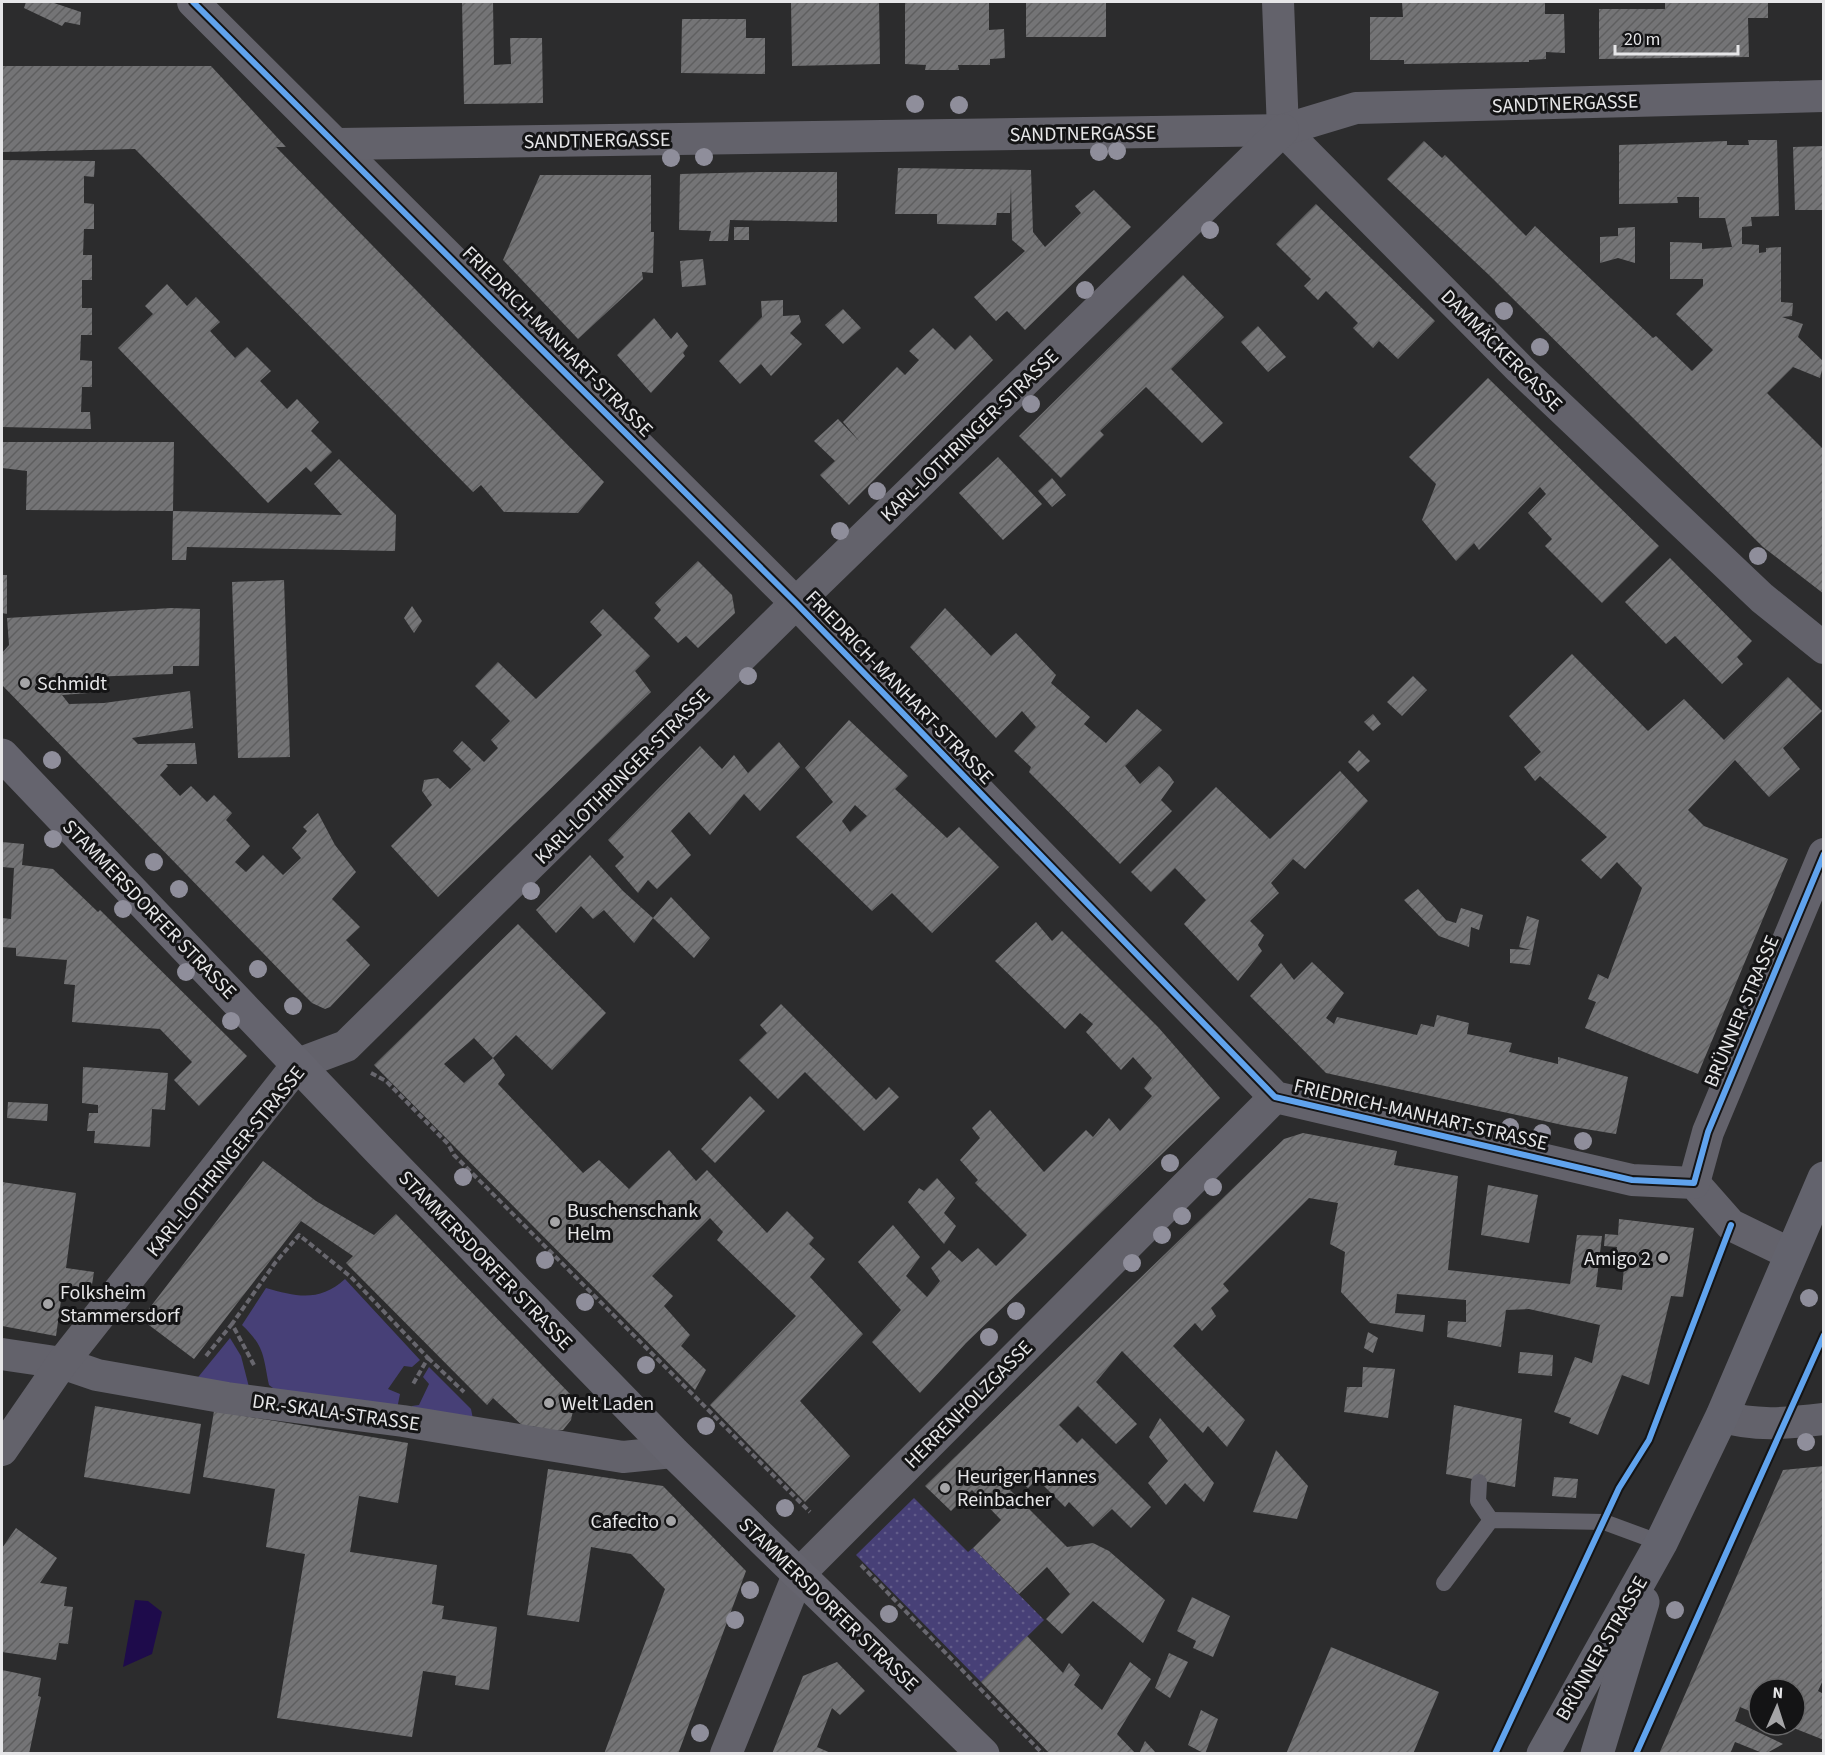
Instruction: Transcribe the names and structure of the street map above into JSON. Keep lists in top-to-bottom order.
{
  "streets": {
    "main road": ["STAMMERSDORFER STRASSE", "BRÜNNER STRASSE"],
    "street": [
      "SANDTNERGASSE",
      "FRIEDRICH-MANHART-STRASSE",
      "DAMMÄCKERGASSE",
      "KARL-LOTHRINGER-STRASSE",
      "HERRENHOLZGASSE",
      "DR.-SKALA-STRASSE"
    ]
  },
  "crossings": [
    ["SANDTNERGASSE", "FRIEDRICH-MANHART-STRASSE"],
    ["SANDTNERGASSE", "DAMMÄCKERGASSE"],
    ["SANDTNERGASSE", "KARL-LOTHRINGER-STRASSE"],
    ["FRIEDRICH-MANHART-STRASSE", "KARL-LOTHRINGER-STRASSE"],
    ["FRIEDRICH-MANHART-STRASSE", "BRÜNNER STRASSE"],
    ["FRIEDRICH-MANHART-STRASSE", "HERRENHOLZGASSE"],
    ["DAMMÄCKERGASSE", "KARL-LOTHRINGER-STRASSE"],
    ["KARL-LOTHRINGER-STRASSE", "STAMMERSDORFER STRASSE"],
    ["KARL-LOTHRINGER-STRASSE", "DR.-SKALA-STRASSE"],
    ["STAMMERSDORFER STRASSE", "HERRENHOLZGASSE"],
    ["STAMMERSDORFER STRASSE", "DR.-SKALA-STRASSE"]
  ],
  "places": [
    "Schmidt",
    "Buschenschank Helm",
    "Amigo 2",
    "Folksheim Stammersdorf",
    "Welt Laden",
    "Heuriger Hannes Reinbacher",
    "Cafecito"
  ],
  "scale_bar": "20 m",
  "north": "top"
}
